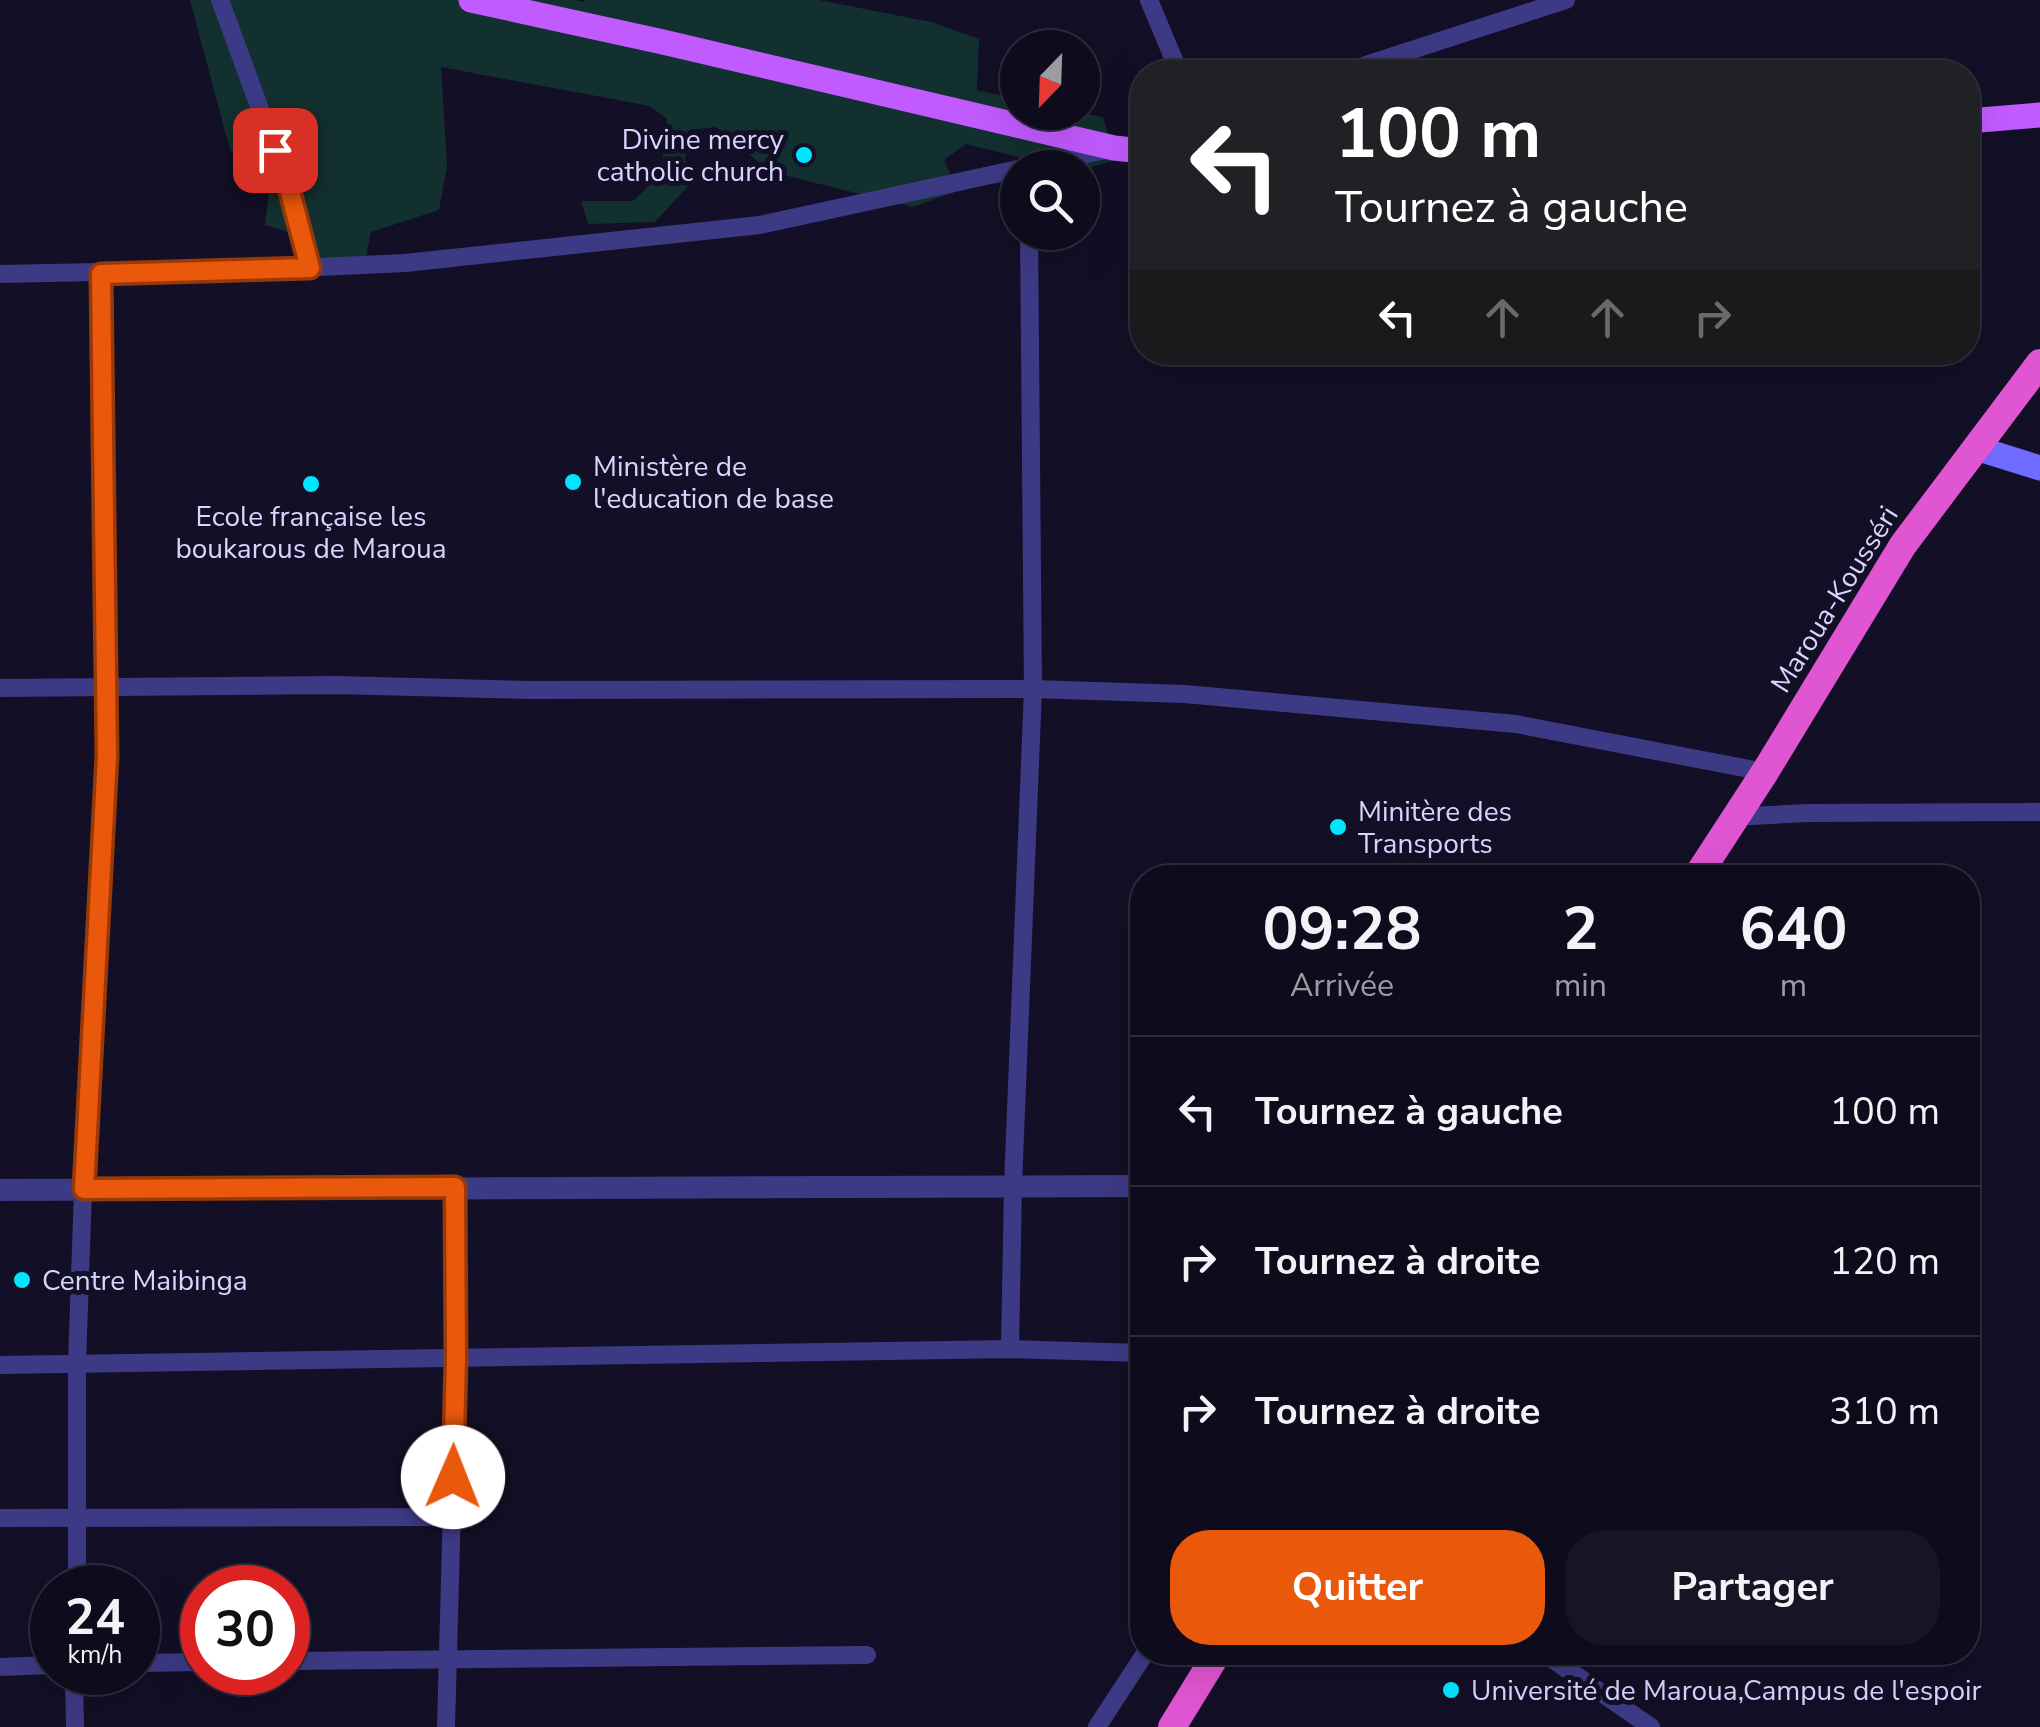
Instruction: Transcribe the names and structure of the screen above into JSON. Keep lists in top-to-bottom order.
{
  "streets": {
    "highway": ["Maroua-Kousséri"]
  },
  "places": [
    "Divine mercy catholic church",
    "Ministère de l'education de base",
    "Ecole française les boukarous de Maroua",
    "Minitère des Transports",
    "Centre Maibinga",
    "Université de Maroua,Campus de l'espoir"
  ],
  "north": "bottom left",
  "page": {
    "turn": ["100 m", "Tournez à gauche"],
    "eta": [
      "09:28",
      "Arrivée",
      "2",
      "min",
      "640",
      "m"
    ],
    "list": [
      {
        "name": "Tournez à gauche",
        "value": "100 m"
      },
      {
        "name": "Tournez à droite",
        "value": "120 m"
      },
      {
        "name": "Tournez à droite",
        "value": "310 m"
      }
    ],
    "buttons": ["Quitter", "Partager"],
    "speed": "24 km/h",
    "limit": "30"
  }
}
